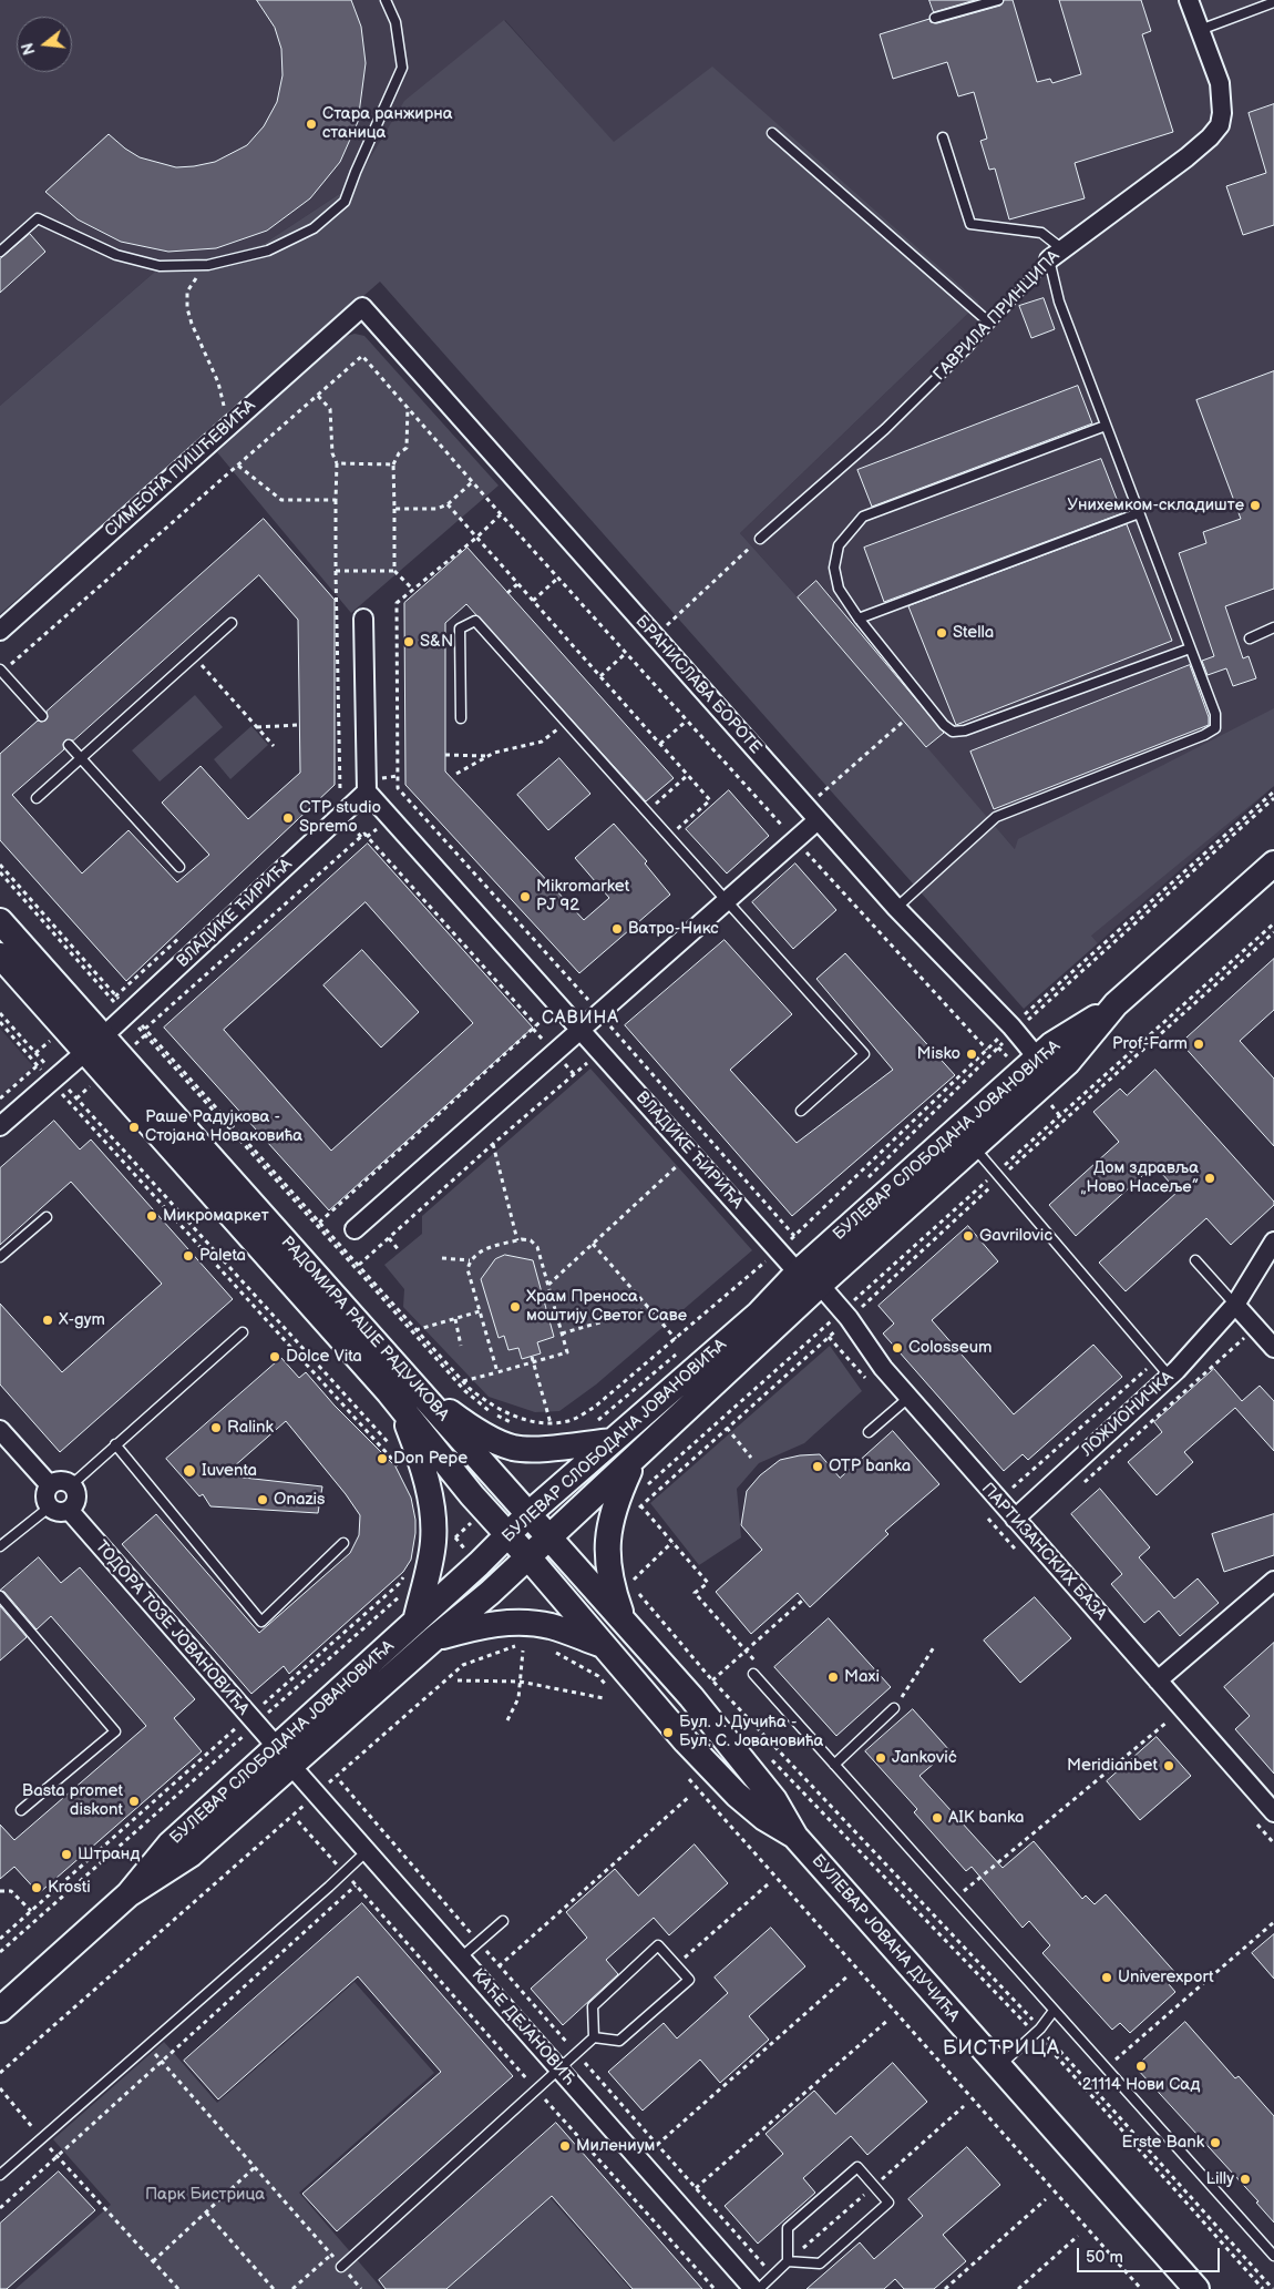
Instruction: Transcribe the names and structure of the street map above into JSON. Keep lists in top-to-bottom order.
{
  "streets": {
    "street": [
      "ГАВРИЛА ПРИНЦИПА",
      "СИМЕОНА ПИШЋЕВИЋА",
      "БРАНИСЛАВА БОРОТЕ",
      "ВЛАДИКЕ ЋИРИЋА",
      "БУЛЕВАР СЛОБОДАНА ЈОВАНОВИЋА",
      "РАДОМИРА РАШЕ РАДУЈКОВА",
      "ЛОЖИОНИЧКА",
      "ПАРТИЗАНСКИХ БАЗА",
      "ТОДОРА ТОЗЕ ЈОВАНОВИЋА",
      "БУЛЕВАР ЈОВАНА ДУЧИЋА",
      "КАЋЕ ДЕЈАНОВИЋ"
    ]
  },
  "crossings": [
    ["СИМЕОНА ПИШЋЕВИЋА", "БРАНИСЛАВА БОРОТЕ"],
    ["БРАНИСЛАВА БОРОТЕ", "БУЛЕВАР СЛОБОДАНА ЈОВАНОВИЋА"],
    ["ВЛАДИКЕ ЋИРИЋА", "БУЛЕВАР СЛОБОДАНА ЈОВАНОВИЋА"],
    ["ВЛАДИКЕ ЋИРИЋА", "РАДОМИРА РАШЕ РАДУЈКОВА"],
    ["БУЛЕВАР СЛОБОДАНА ЈОВАНОВИЋА", "РАДОМИРА РАШЕ РАДУЈКОВА"],
    ["БУЛЕВАР СЛОБОДАНА ЈОВАНОВИЋА", "ПАРТИЗАНСКИХ БАЗА"],
    ["БУЛЕВАР СЛОБОДАНА ЈОВАНОВИЋА", "ТОДОРА ТОЗЕ ЈОВАНОВИЋА"],
    ["БУЛЕВАР СЛОБОДАНА ЈОВАНОВИЋА", "БУЛЕВАР ЈОВАНА ДУЧИЋА"],
    ["БУЛЕВАР СЛОБОДАНА ЈОВАНОВИЋА", "КАЋЕ ДЕЈАНОВИЋ"],
    ["РАДОМИРА РАШЕ РАДУЈКОВА", "БУЛЕВАР ЈОВАНА ДУЧИЋА"],
    ["ЛОЖИОНИЧКА", "ПАРТИЗАНСКИХ БАЗА"]
  ],
  "districts": ["САВИНА", "БИСТРИЦА"],
  "parks": ["Парк Бистрица"],
  "places": [
    "Стара ранжирна станица",
    "Унихемком-складиште",
    "Stella",
    "S&N",
    "CTP studio Spremo",
    "Mikromarket PJ 92",
    "Ватро-Никс",
    "Prof-Farm",
    "Misko",
    "Раше Радујкова - Стојана Новаковића",
    "Дом здравља „Ново Насеље”",
    "Микромаркет",
    "Gavrilovic",
    "Paleta",
    "Храм Преноса моштију Светог Саве",
    "X-gym",
    "Colosseum",
    "Dolce Vita",
    "Ralink",
    "Don Pepe",
    "OTP banka",
    "Iuventa",
    "Onazis",
    "Maxi",
    "Бул. Ј. Дучића - Бул. С. Јовановића",
    "Janković",
    "Meridianbet",
    "Basta promet diskont",
    "AIK banka",
    "Штранд",
    "Krosti",
    "Univerexport",
    "21114 Нови Сад",
    "Erste Bank",
    "Милениум",
    "Lilly"
  ],
  "scale_bar": "50 m",
  "north": "left"
}
